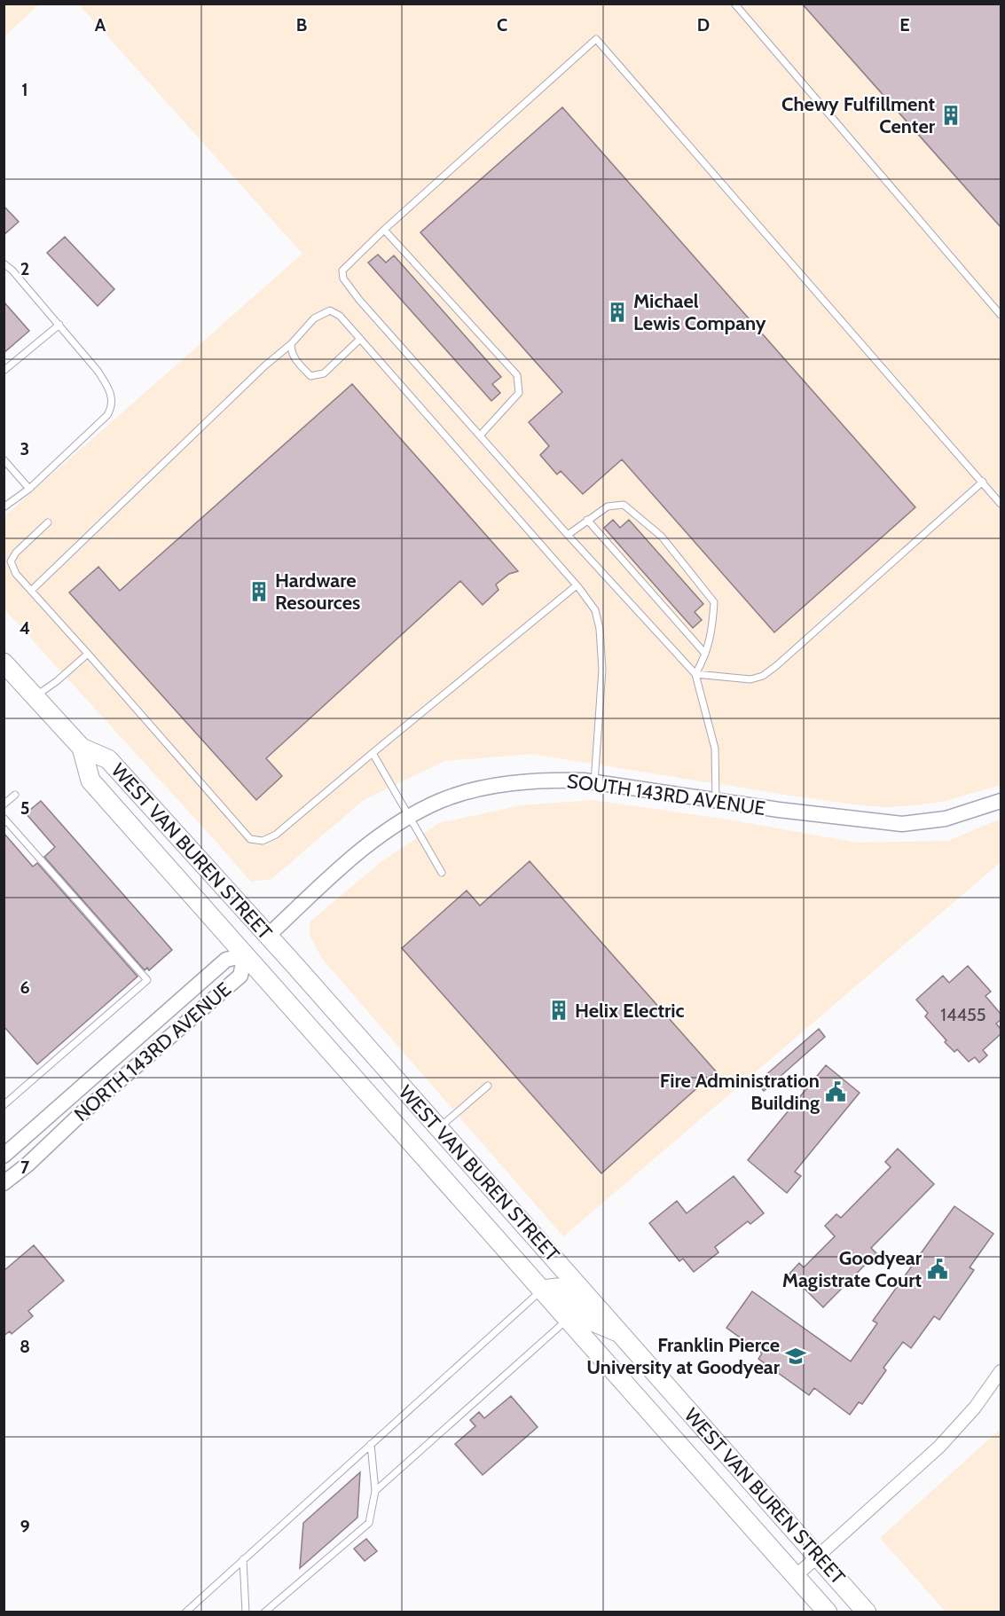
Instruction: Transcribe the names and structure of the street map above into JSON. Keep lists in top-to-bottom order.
{
  "streets": {
    "main road": ["WEST VAN BUREN STREET"],
    "street": ["SOUTH 143RD AVENUE", "NORTH 143RD AVENUE"]
  },
  "crossings": [
    ["SOUTH 143RD AVENUE", "WEST VAN BUREN STREET"],
    ["WEST VAN BUREN STREET", "NORTH 143RD AVENUE"]
  ],
  "places": {
    "building": [
      "Chewy Fulfillment Center",
      "Michael Lewis Company",
      "Hardware Resources",
      "Helix Electric"
    ],
    "public building": ["Fire Administration Building", "Goodyear Magistrate Court"],
    "school or university": ["Franklin Pierce University at Goodyear"]
  },
  "house_numbers": ["14455"],
  "grid": {
    "columns": [
      "A",
      "B",
      "C",
      "D",
      "E"
    ],
    "rows": [
      "1",
      "2",
      "3",
      "4",
      "5",
      "6",
      "7",
      "8",
      "9"
    ]
  }
}
